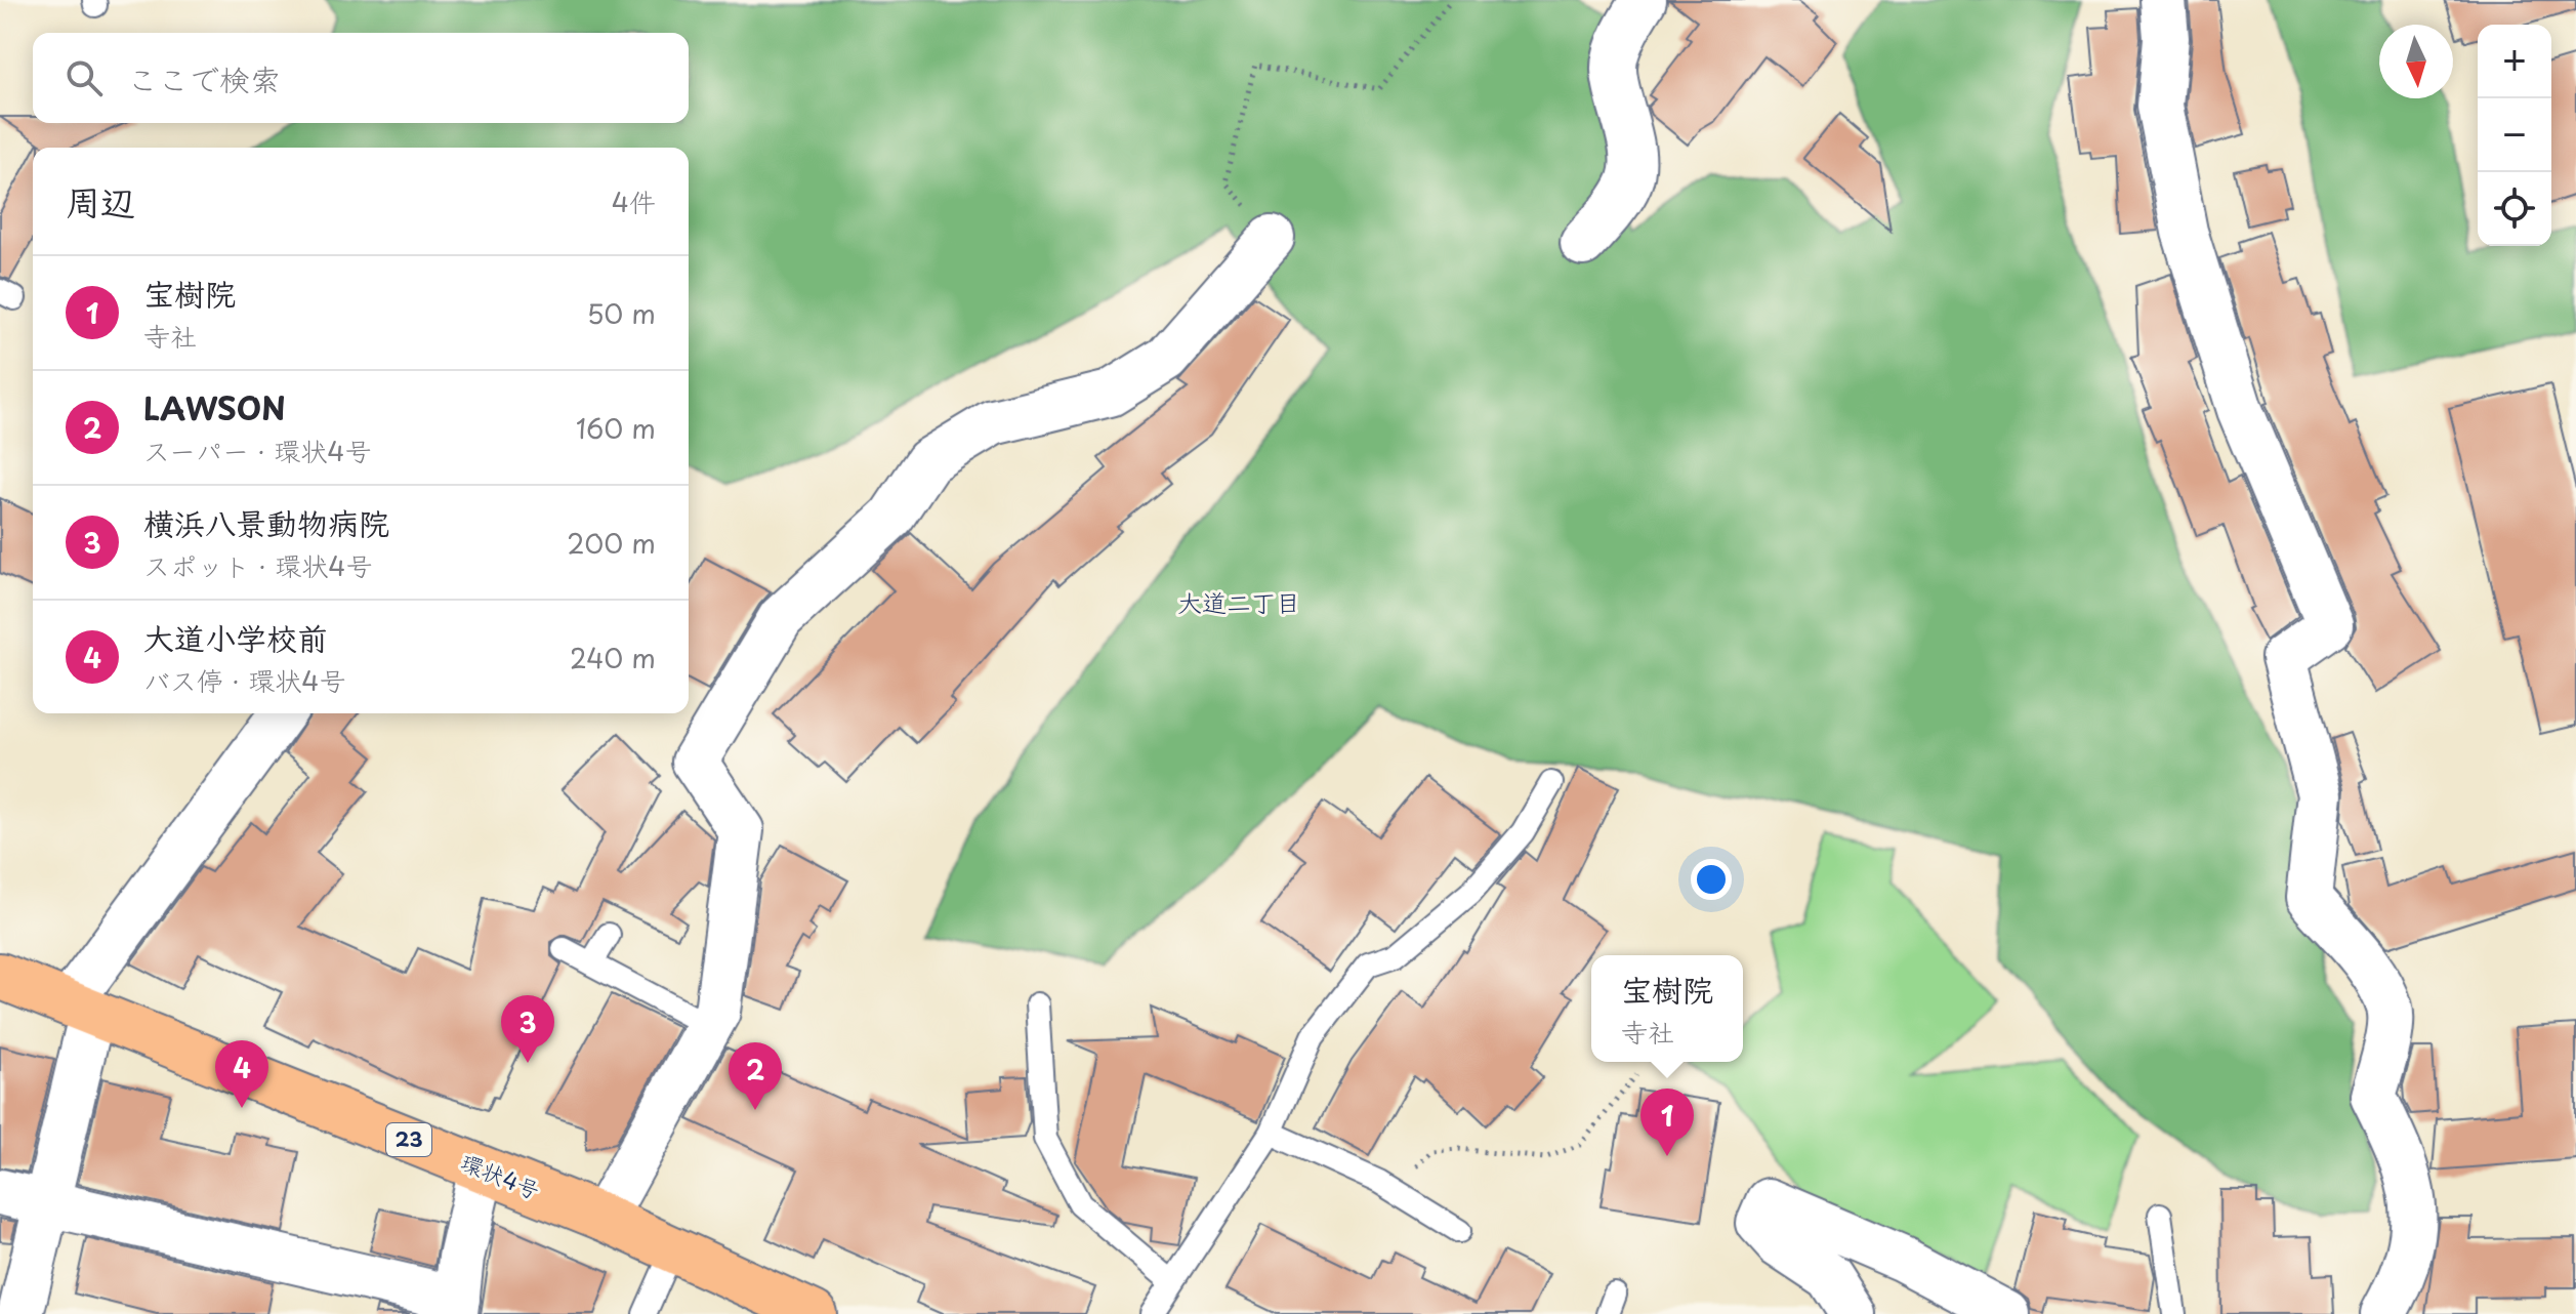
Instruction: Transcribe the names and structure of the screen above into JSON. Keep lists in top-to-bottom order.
{
  "streets": {
    "main road": ["23", "環状4号"]
  },
  "districts": ["大道二丁目"],
  "north": "bottom",
  "page": {
    "map_buttons": ["+", "−"],
    "search": "ここで検索",
    "heading": ["周辺", "4件"],
    "list": [
      {
        "mark": "1",
        "name": "宝樹院",
        "note": "寺社",
        "value": "50 m"
      },
      {
        "mark": "2",
        "name": "LAWSON",
        "note": "スーパー · 環状4号",
        "value": "160 m"
      },
      {
        "mark": "3",
        "name": "横浜八景動物病院",
        "note": "スポット · 環状4号",
        "value": "200 m"
      },
      {
        "mark": "4",
        "name": "大道小学校前",
        "note": "バス停 · 環状4号",
        "value": "240 m"
      }
    ],
    "popup": ["宝樹院", "寺社"],
    "pins": [
      "3",
      "4",
      "2",
      "1"
    ]
  }
}
